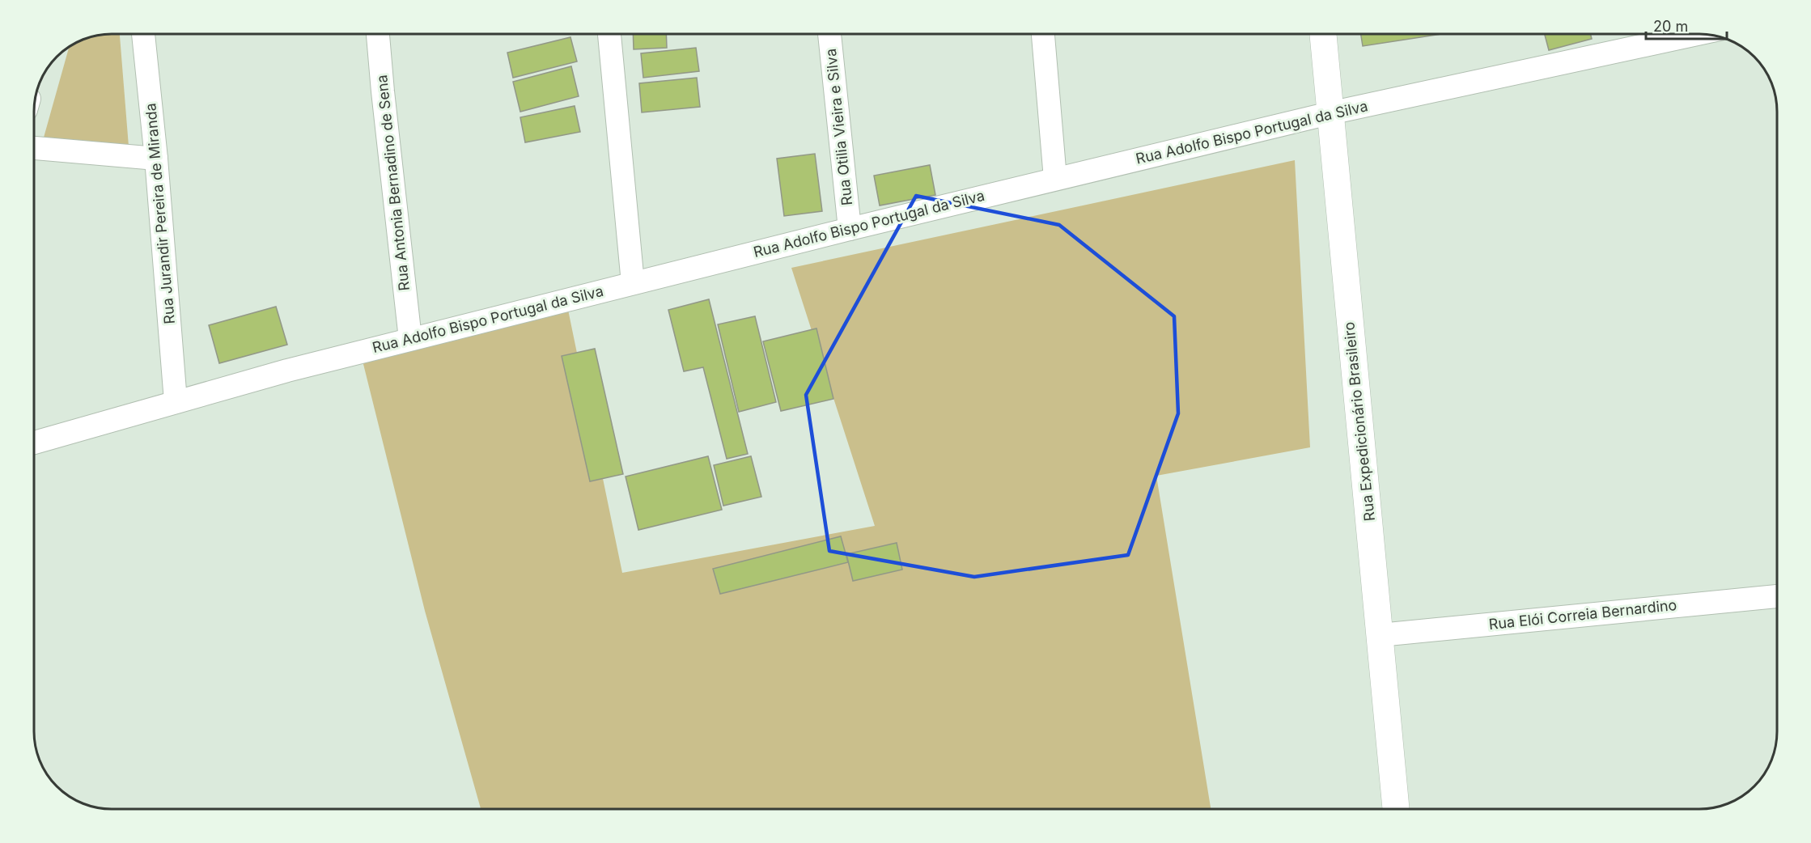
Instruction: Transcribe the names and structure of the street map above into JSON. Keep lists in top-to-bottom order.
{
  "streets": {
    "street": [
      "Rua Otilia Vieira e Silva",
      "Rua Adolfo Bispo Portugal da Silva",
      "Rua Antonia Bernadino de Sena",
      "Rua Jurandir Pereira de Miranda",
      "Rua Expedicionário Brasileiro",
      "Rua Elói Correia Bernardino"
    ]
  },
  "crossings": [
    ["Rua Otilia Vieira e Silva", "Rua Adolfo Bispo Portugal da Silva"],
    ["Rua Adolfo Bispo Portugal da Silva", "Rua Antonia Bernadino de Sena"],
    ["Rua Adolfo Bispo Portugal da Silva", "Rua Jurandir Pereira de Miranda"],
    ["Rua Adolfo Bispo Portugal da Silva", "Rua Expedicionário Brasileiro"],
    ["Rua Expedicionário Brasileiro", "Rua Elói Correia Bernardino"]
  ],
  "scale_bar": "20 m"
}
